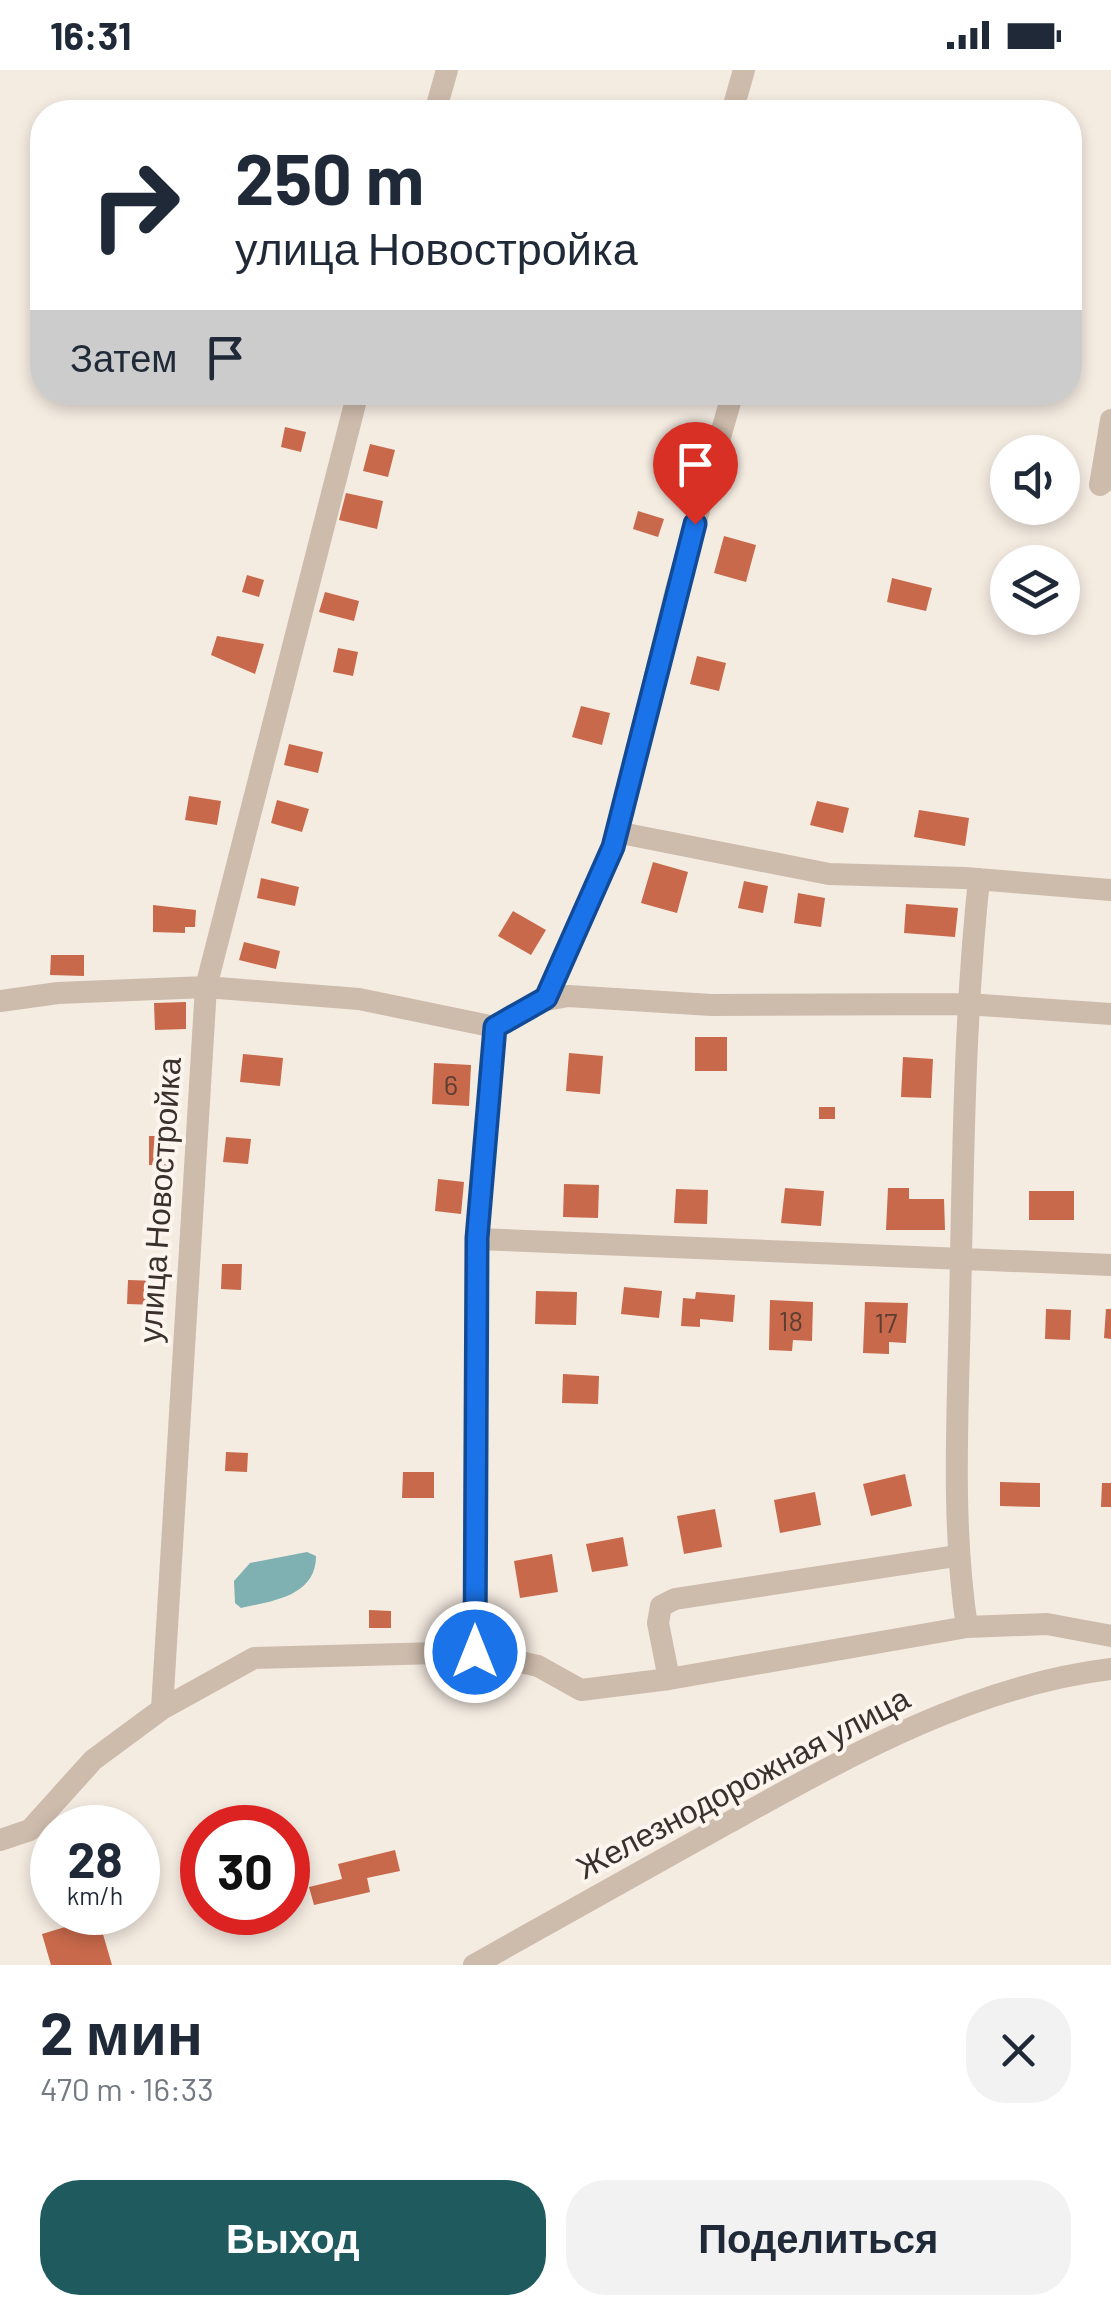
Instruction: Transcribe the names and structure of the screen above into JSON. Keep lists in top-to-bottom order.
{
  "streets": {
    "street": ["улица Новостройка", "Железнодорожная улица"]
  },
  "house_numbers": ["6", "18", "17"],
  "page": {
    "status": "16:31",
    "turn": ["250 m", "улица Новостройка"],
    "then": "Затем",
    "speed": "28 km/h",
    "limit": "30",
    "heading": ["2 мин", "470 m · 16:33"],
    "buttons": ["Выход", "Поделиться"]
  }
}
